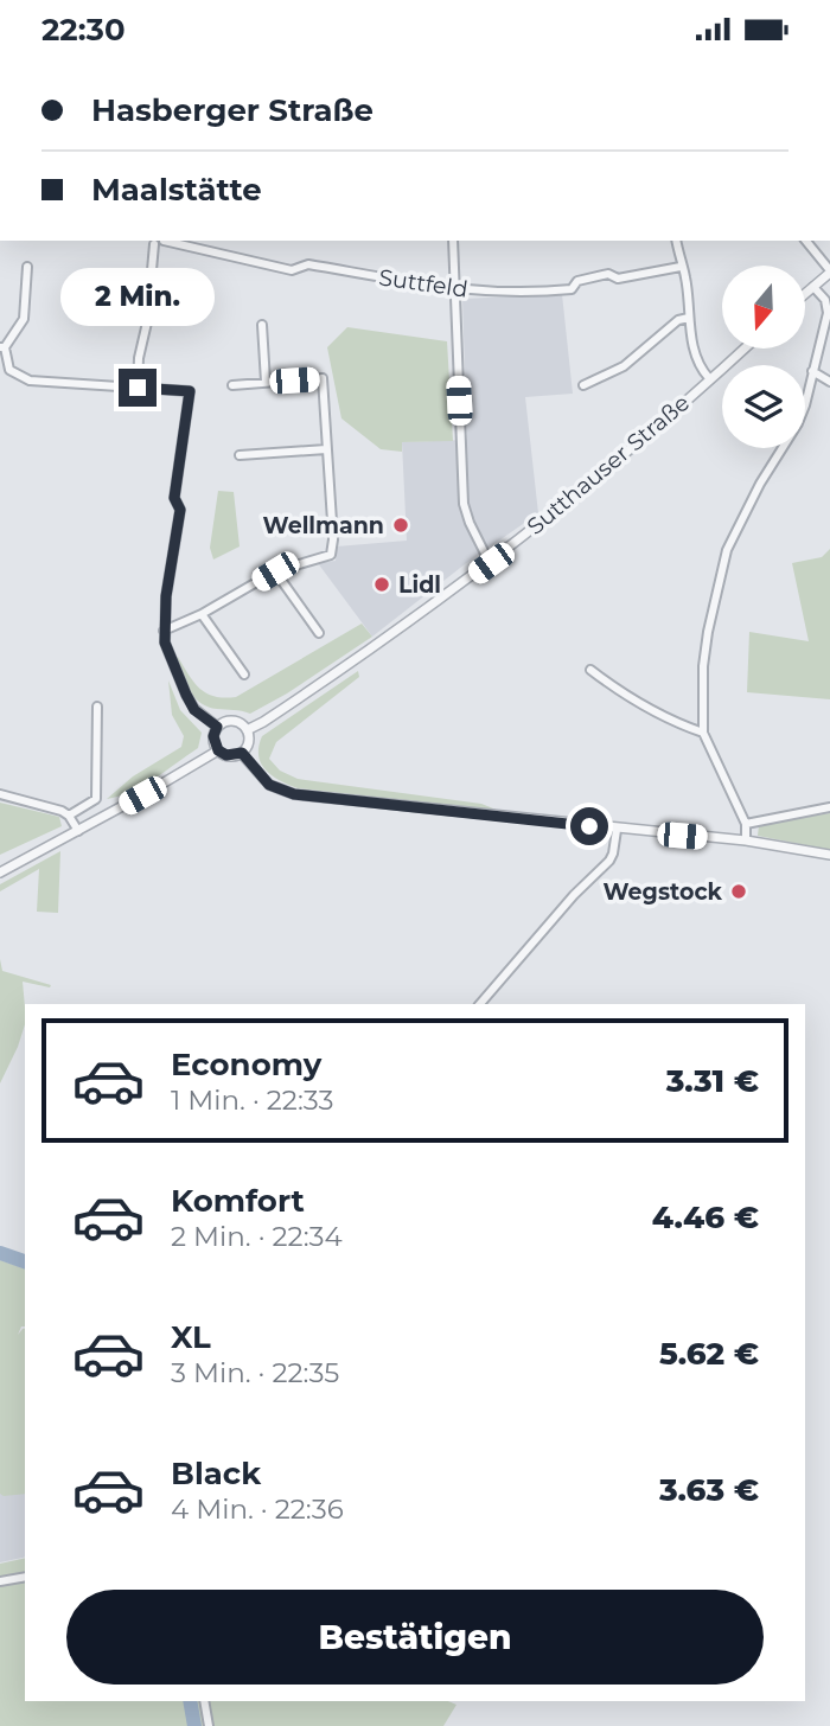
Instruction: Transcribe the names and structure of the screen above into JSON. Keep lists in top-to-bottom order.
{
  "streets": {
    "street": ["Suttfeld", "Sutthauser Straße"]
  },
  "places": ["Wellmann", "Lidl", "Wegstock"],
  "north": "bottom",
  "page": {
    "status": "22:30",
    "banner": ["Hasberger Straße", "Maalstätte"],
    "bubble": "2 Min.",
    "list": [
      {
        "name": "Economy",
        "note": "1 Min. · 22:33",
        "value": "3.31 €"
      },
      {
        "name": "Komfort",
        "note": "2 Min. · 22:34",
        "value": "4.46 €"
      },
      {
        "name": "XL",
        "note": "3 Min. · 22:35",
        "value": "5.62 €"
      },
      {
        "name": "Black",
        "note": "4 Min. · 22:36",
        "value": "3.63 €"
      }
    ],
    "buttons": "Bestätigen"
  }
}
